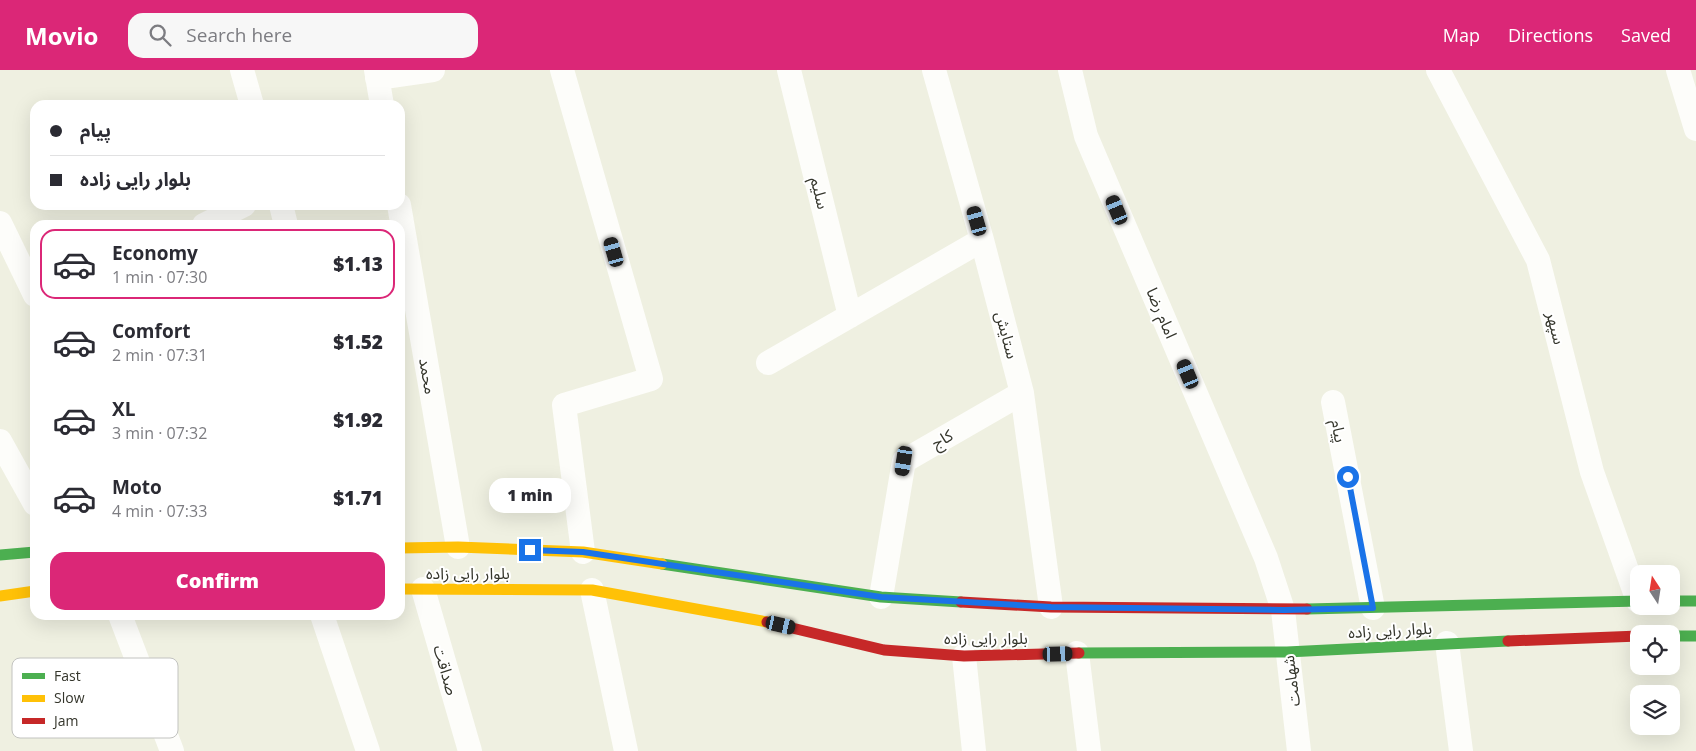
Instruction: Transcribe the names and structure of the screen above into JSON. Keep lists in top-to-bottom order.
{
  "streets": {
    "main road": ["بلوار رایی زاده"],
    "street": [
      "سلیم",
      "امام رضا",
      "سپهر",
      "ستایش",
      "محمد",
      "پیام",
      "کاج",
      "صداقت",
      "شهامت"
    ]
  },
  "crossings": [
    ["امام رضا", "بلوار رایی زاده"],
    ["امام رضا", "شهامت"],
    ["ستایش", "کاج"],
    ["ستایش", "بلوار رایی زاده"],
    ["محمد", "بلوار رایی زاده"],
    ["پیام", "بلوار رایی زاده"],
    ["کاج", "بلوار رایی زاده"],
    ["بلوار رایی زاده", "صداقت"],
    ["بلوار رایی زاده", "شهامت"]
  ],
  "legend": ["Fast", "Slow", "Jam"],
  "north": "top",
  "page": {
    "header": "Movio",
    "search": "Search here",
    "nav": ["Map", "Directions", "Saved"],
    "banner": ["پیام", "بلوار رایی زاده"],
    "list": [
      {
        "name": "Economy",
        "note": "1 min · 07:30",
        "value": "$1.13"
      },
      {
        "name": "Comfort",
        "note": "2 min · 07:31",
        "value": "$1.52"
      },
      {
        "name": "XL",
        "note": "3 min · 07:32",
        "value": "$1.92"
      },
      {
        "name": "Moto",
        "note": "4 min · 07:33",
        "value": "$1.71"
      }
    ],
    "bubble": "1 min",
    "buttons": "Confirm"
  }
}
